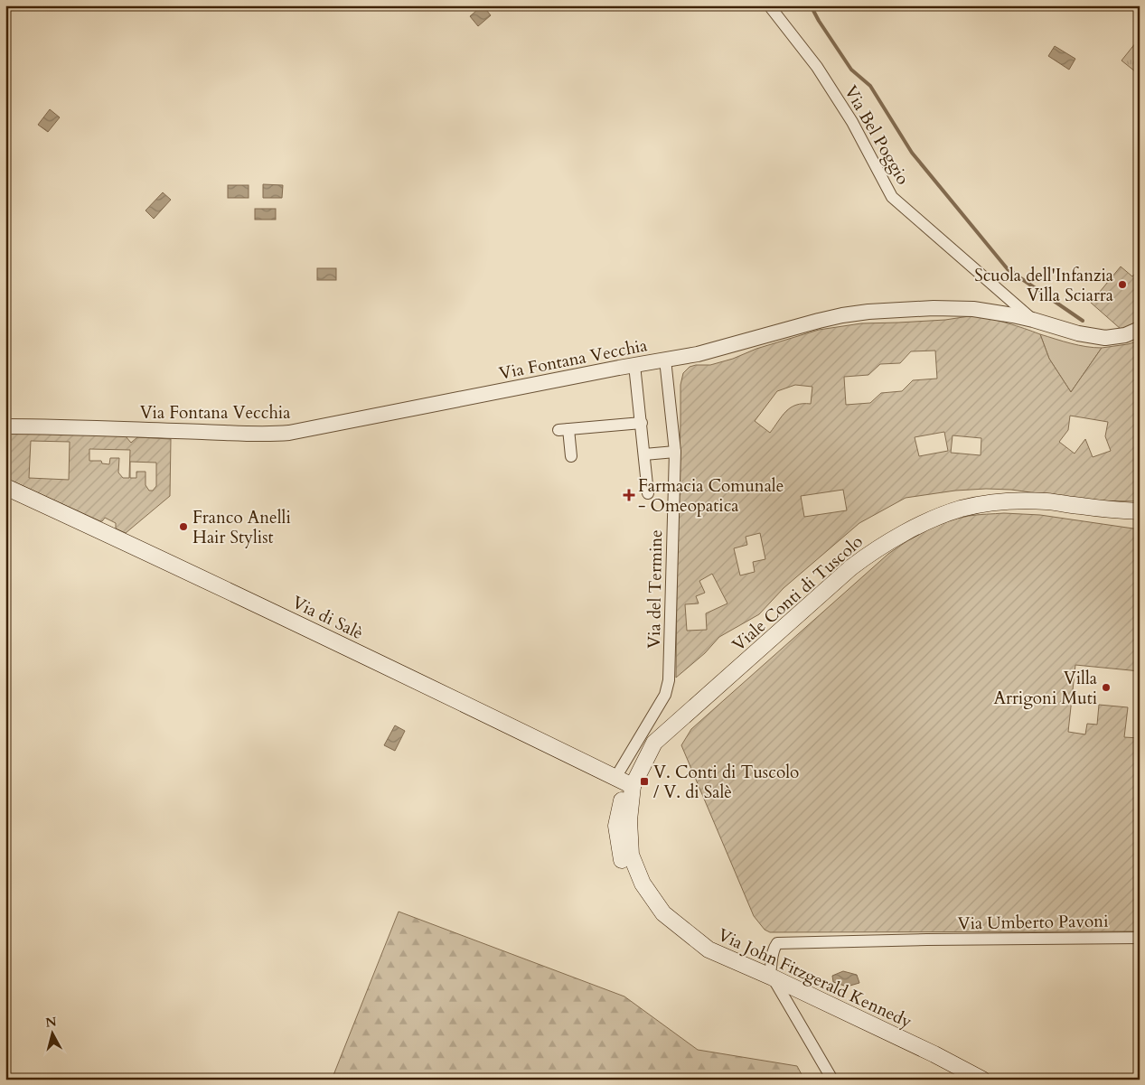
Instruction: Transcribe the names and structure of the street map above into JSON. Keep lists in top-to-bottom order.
{
  "streets": {
    "main road": ["Viale Conti di Tuscolo", "Via di Salè", "Via John Fitzgerald Kennedy"],
    "street": [
      "Via Bel Poggio",
      "Via Fontana Vecchia",
      "Via del Termine",
      "Via Umberto Pavoni"
    ]
  },
  "crossings": [
    ["Via Bel Poggio", "Via Fontana Vecchia"],
    ["Via Fontana Vecchia", "Via del Termine"],
    ["Via del Termine", "Viale Conti di Tuscolo"],
    ["Via del Termine", "Via di Salè"],
    ["Via del Termine", "Via John Fitzgerald Kennedy"],
    ["Viale Conti di Tuscolo", "Via di Salè"],
    ["Viale Conti di Tuscolo", "Via John Fitzgerald Kennedy"],
    ["Via di Salè", "Via John Fitzgerald Kennedy"],
    ["Via Umberto Pavoni", "Via John Fitzgerald Kennedy"]
  ],
  "places": {
    "other": ["Scuola dell'Infanzia Villa Sciarra", "Franco Anelli Hair Stylist", "Villa Arrigoni Muti"],
    "health": ["Farmacia Comunale - Omeopatica"],
    "transit": ["V. Conti di Tuscolo / V. di Salè"]
  },
  "north": "top"
}
